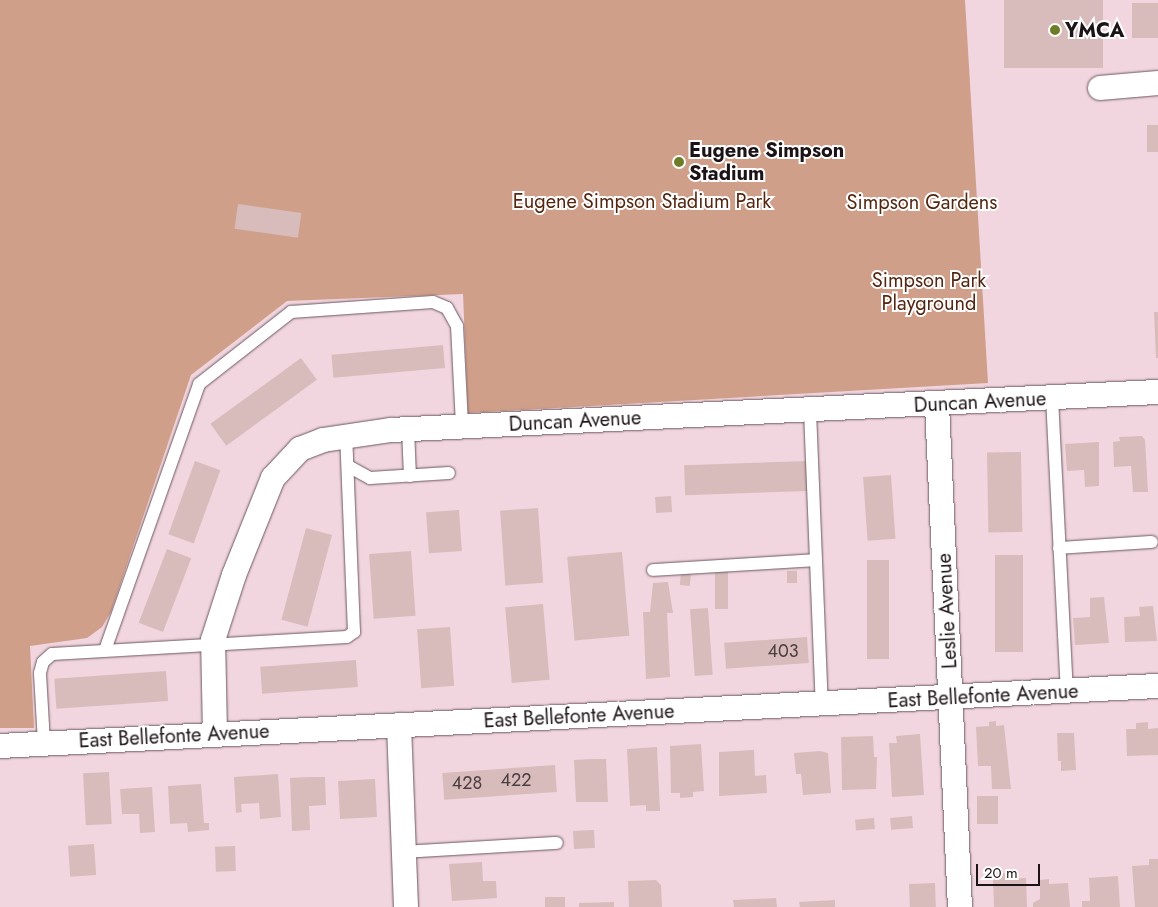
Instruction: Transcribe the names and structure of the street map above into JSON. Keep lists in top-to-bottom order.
{
  "streets": {
    "street": ["Duncan Avenue", "Leslie Avenue", "East Bellefonte Avenue"]
  },
  "crossings": [
    ["Duncan Avenue", "Leslie Avenue"],
    ["Duncan Avenue", "East Bellefonte Avenue"],
    ["Leslie Avenue", "East Bellefonte Avenue"]
  ],
  "parks": ["Eugene Simpson Stadium Park", "Simpson Gardens", "Simpson Park Playground"],
  "places": ["YMCA", "Eugene Simpson Stadium"],
  "house_numbers": ["403", "422", "428"],
  "scale_bar": "20 m"
}
